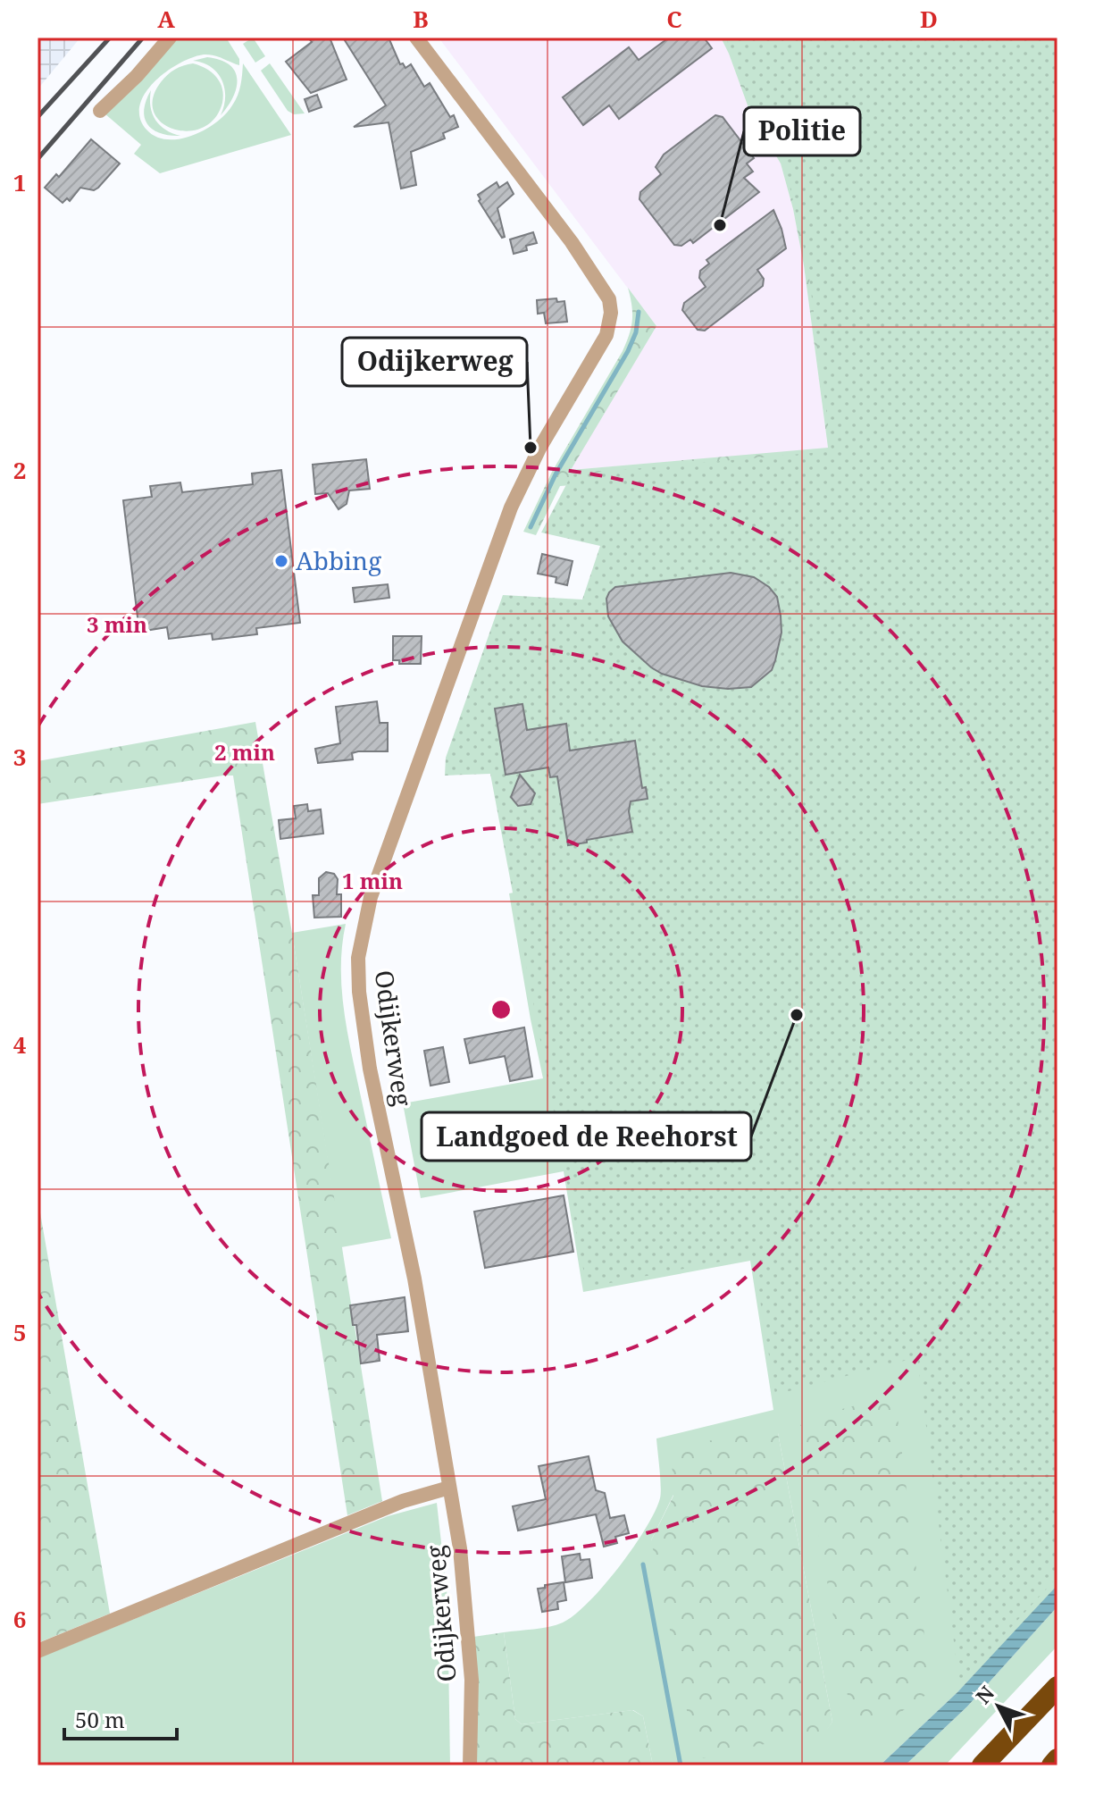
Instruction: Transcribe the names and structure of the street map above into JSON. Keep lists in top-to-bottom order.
{
  "streets": {
    "street": ["Odijkerweg"]
  },
  "places": [
    "Politie",
    "Odijkerweg",
    "Abbing",
    "Landgoed de Reehorst"
  ],
  "scale_bar": "50 m",
  "north": "top left",
  "grid": {
    "columns": [
      "A",
      "B",
      "C",
      "D"
    ],
    "rows": [
      "1",
      "2",
      "3",
      "4",
      "5",
      "6"
    ]
  },
  "rings": ["3 min", "2 min", "1 min"]
}
